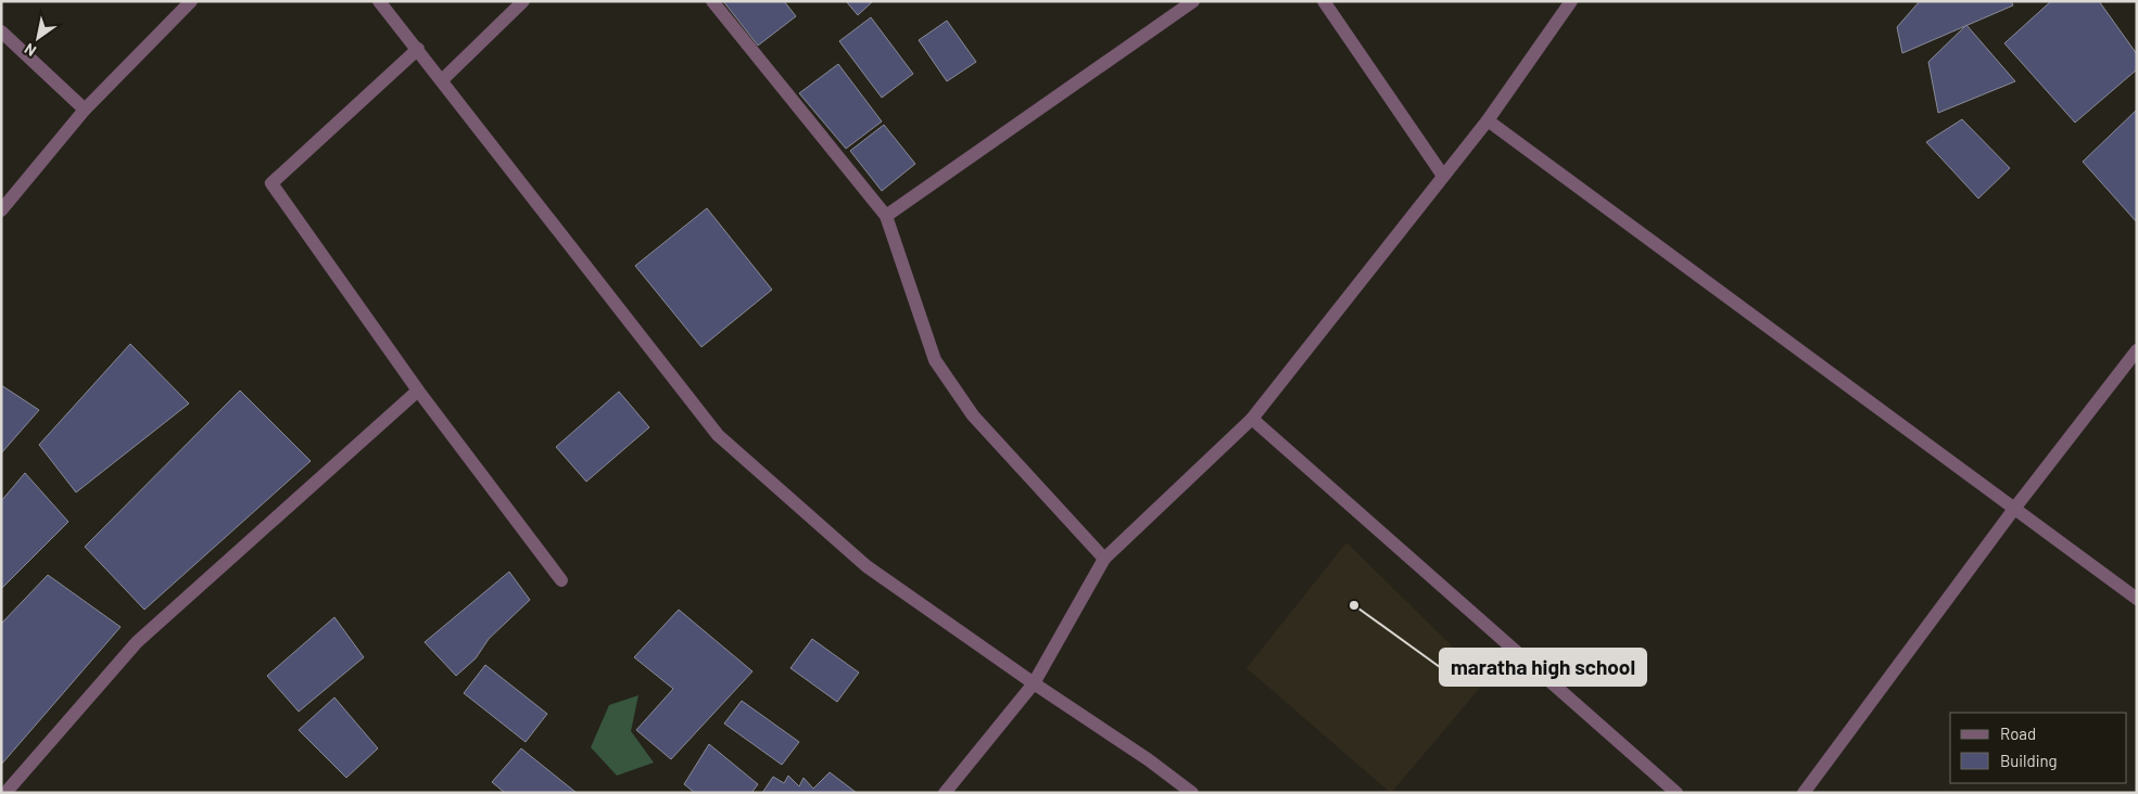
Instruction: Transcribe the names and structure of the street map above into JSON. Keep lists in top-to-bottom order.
{
  "places": ["maratha high school"],
  "legend": ["Road", "Building"],
  "north": "bottom left"
}
